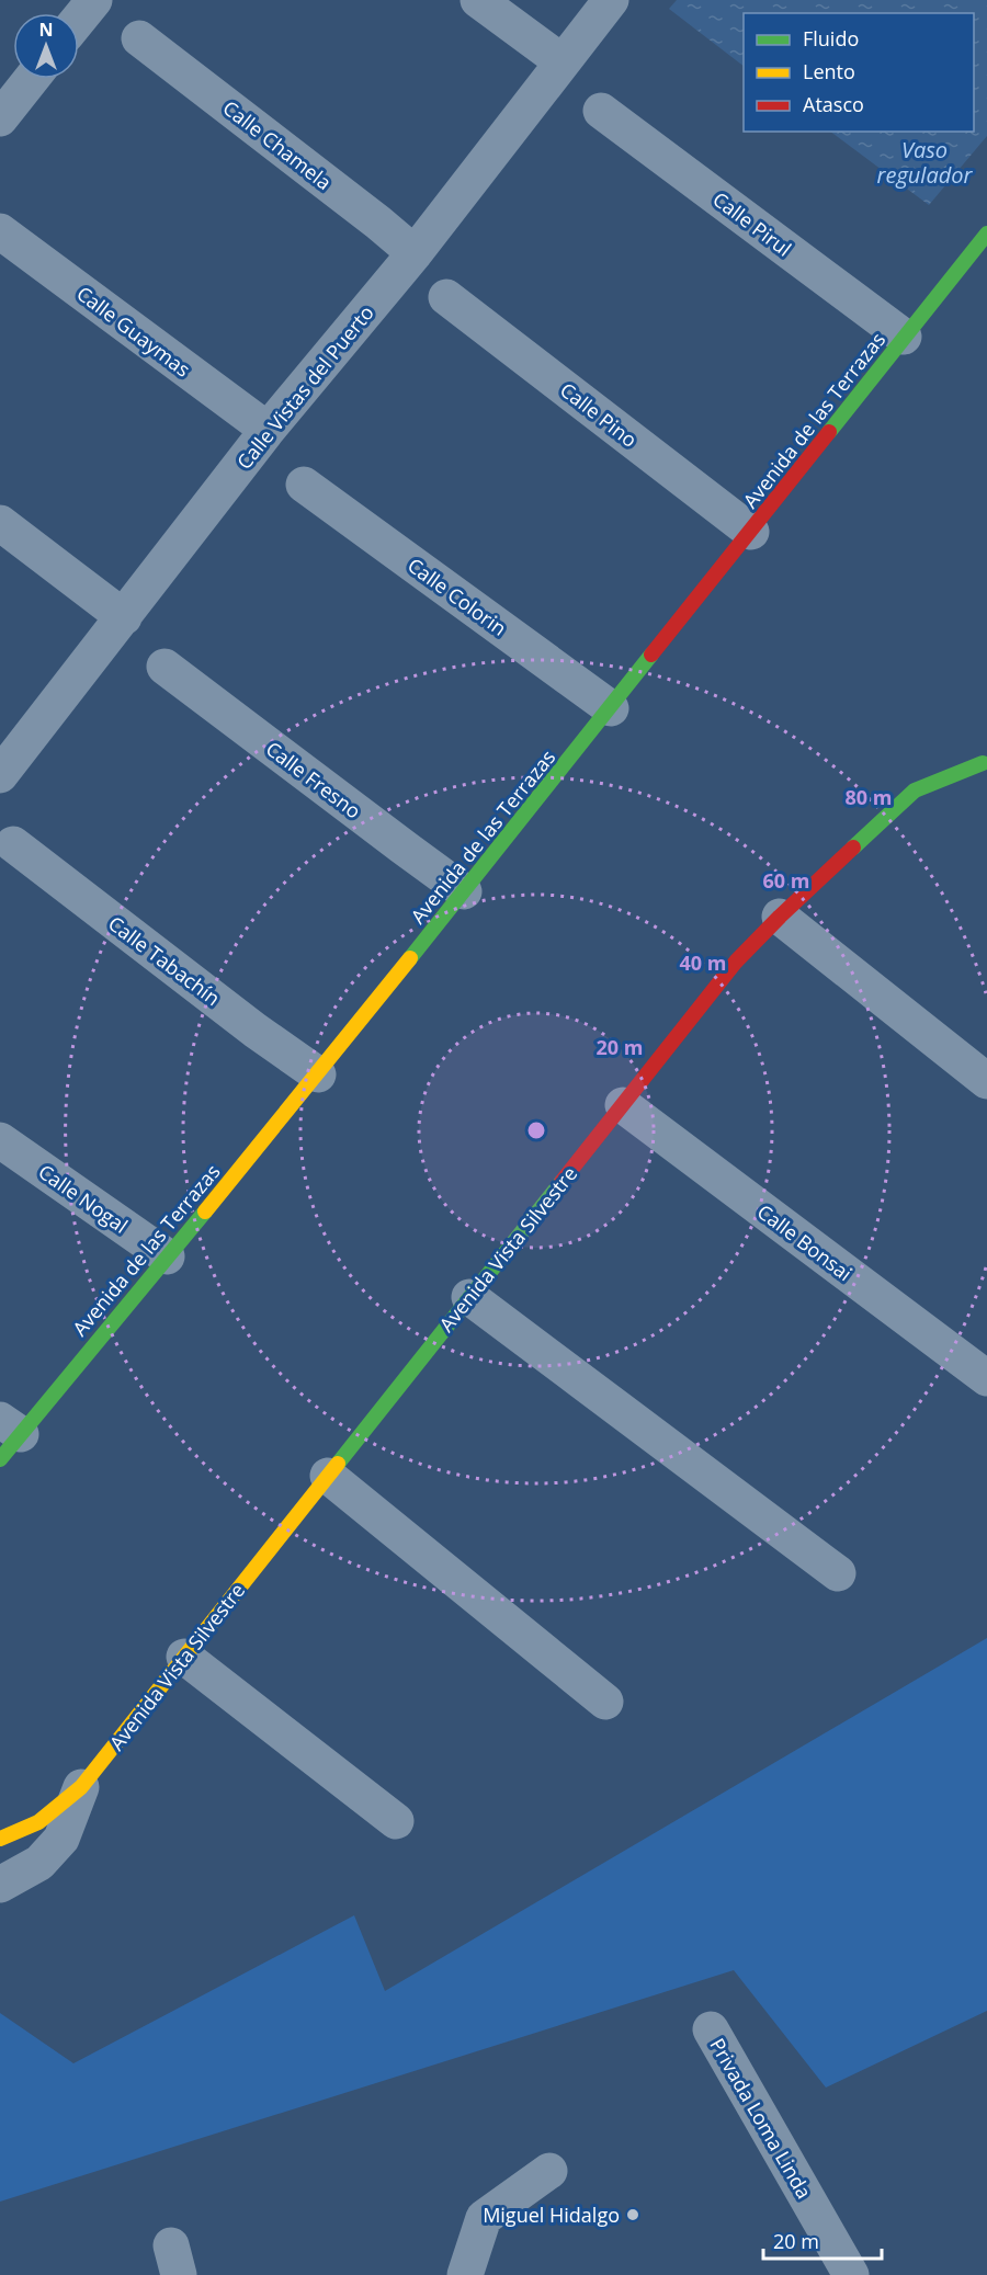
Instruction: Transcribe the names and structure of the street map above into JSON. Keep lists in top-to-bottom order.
{
  "streets": {
    "street": [
      "Calle Chamela",
      "Calle Pirul",
      "Calle Guaymas",
      "Calle Vistas del Puerto",
      "Calle Pino",
      "Avenida de las Terrazas",
      "Calle Colorin",
      "Calle Fresno",
      "Calle Tabachín",
      "Calle Nogal",
      "Calle Bonsai",
      "Avenida Vista Silvestre",
      "Privada Loma Linda"
    ]
  },
  "crossings": [
    ["Calle Chamela", "Calle Vistas del Puerto"],
    ["Calle Pirul", "Avenida de las Terrazas"],
    ["Calle Guaymas", "Calle Vistas del Puerto"],
    ["Calle Pino", "Avenida de las Terrazas"],
    ["Avenida de las Terrazas", "Calle Colorin"],
    ["Avenida de las Terrazas", "Calle Fresno"],
    ["Avenida de las Terrazas", "Calle Tabachín"],
    ["Avenida de las Terrazas", "Calle Nogal"],
    ["Calle Bonsai", "Avenida Vista Silvestre"]
  ],
  "water": ["Vaso regulador"],
  "places": ["Miguel Hidalgo"],
  "legend": ["Fluido", "Lento", "Atasco"],
  "scale_bar": "20 m",
  "north": "top",
  "rings": [
    "80 m",
    "60 m",
    "40 m",
    "20 m"
  ]
}
